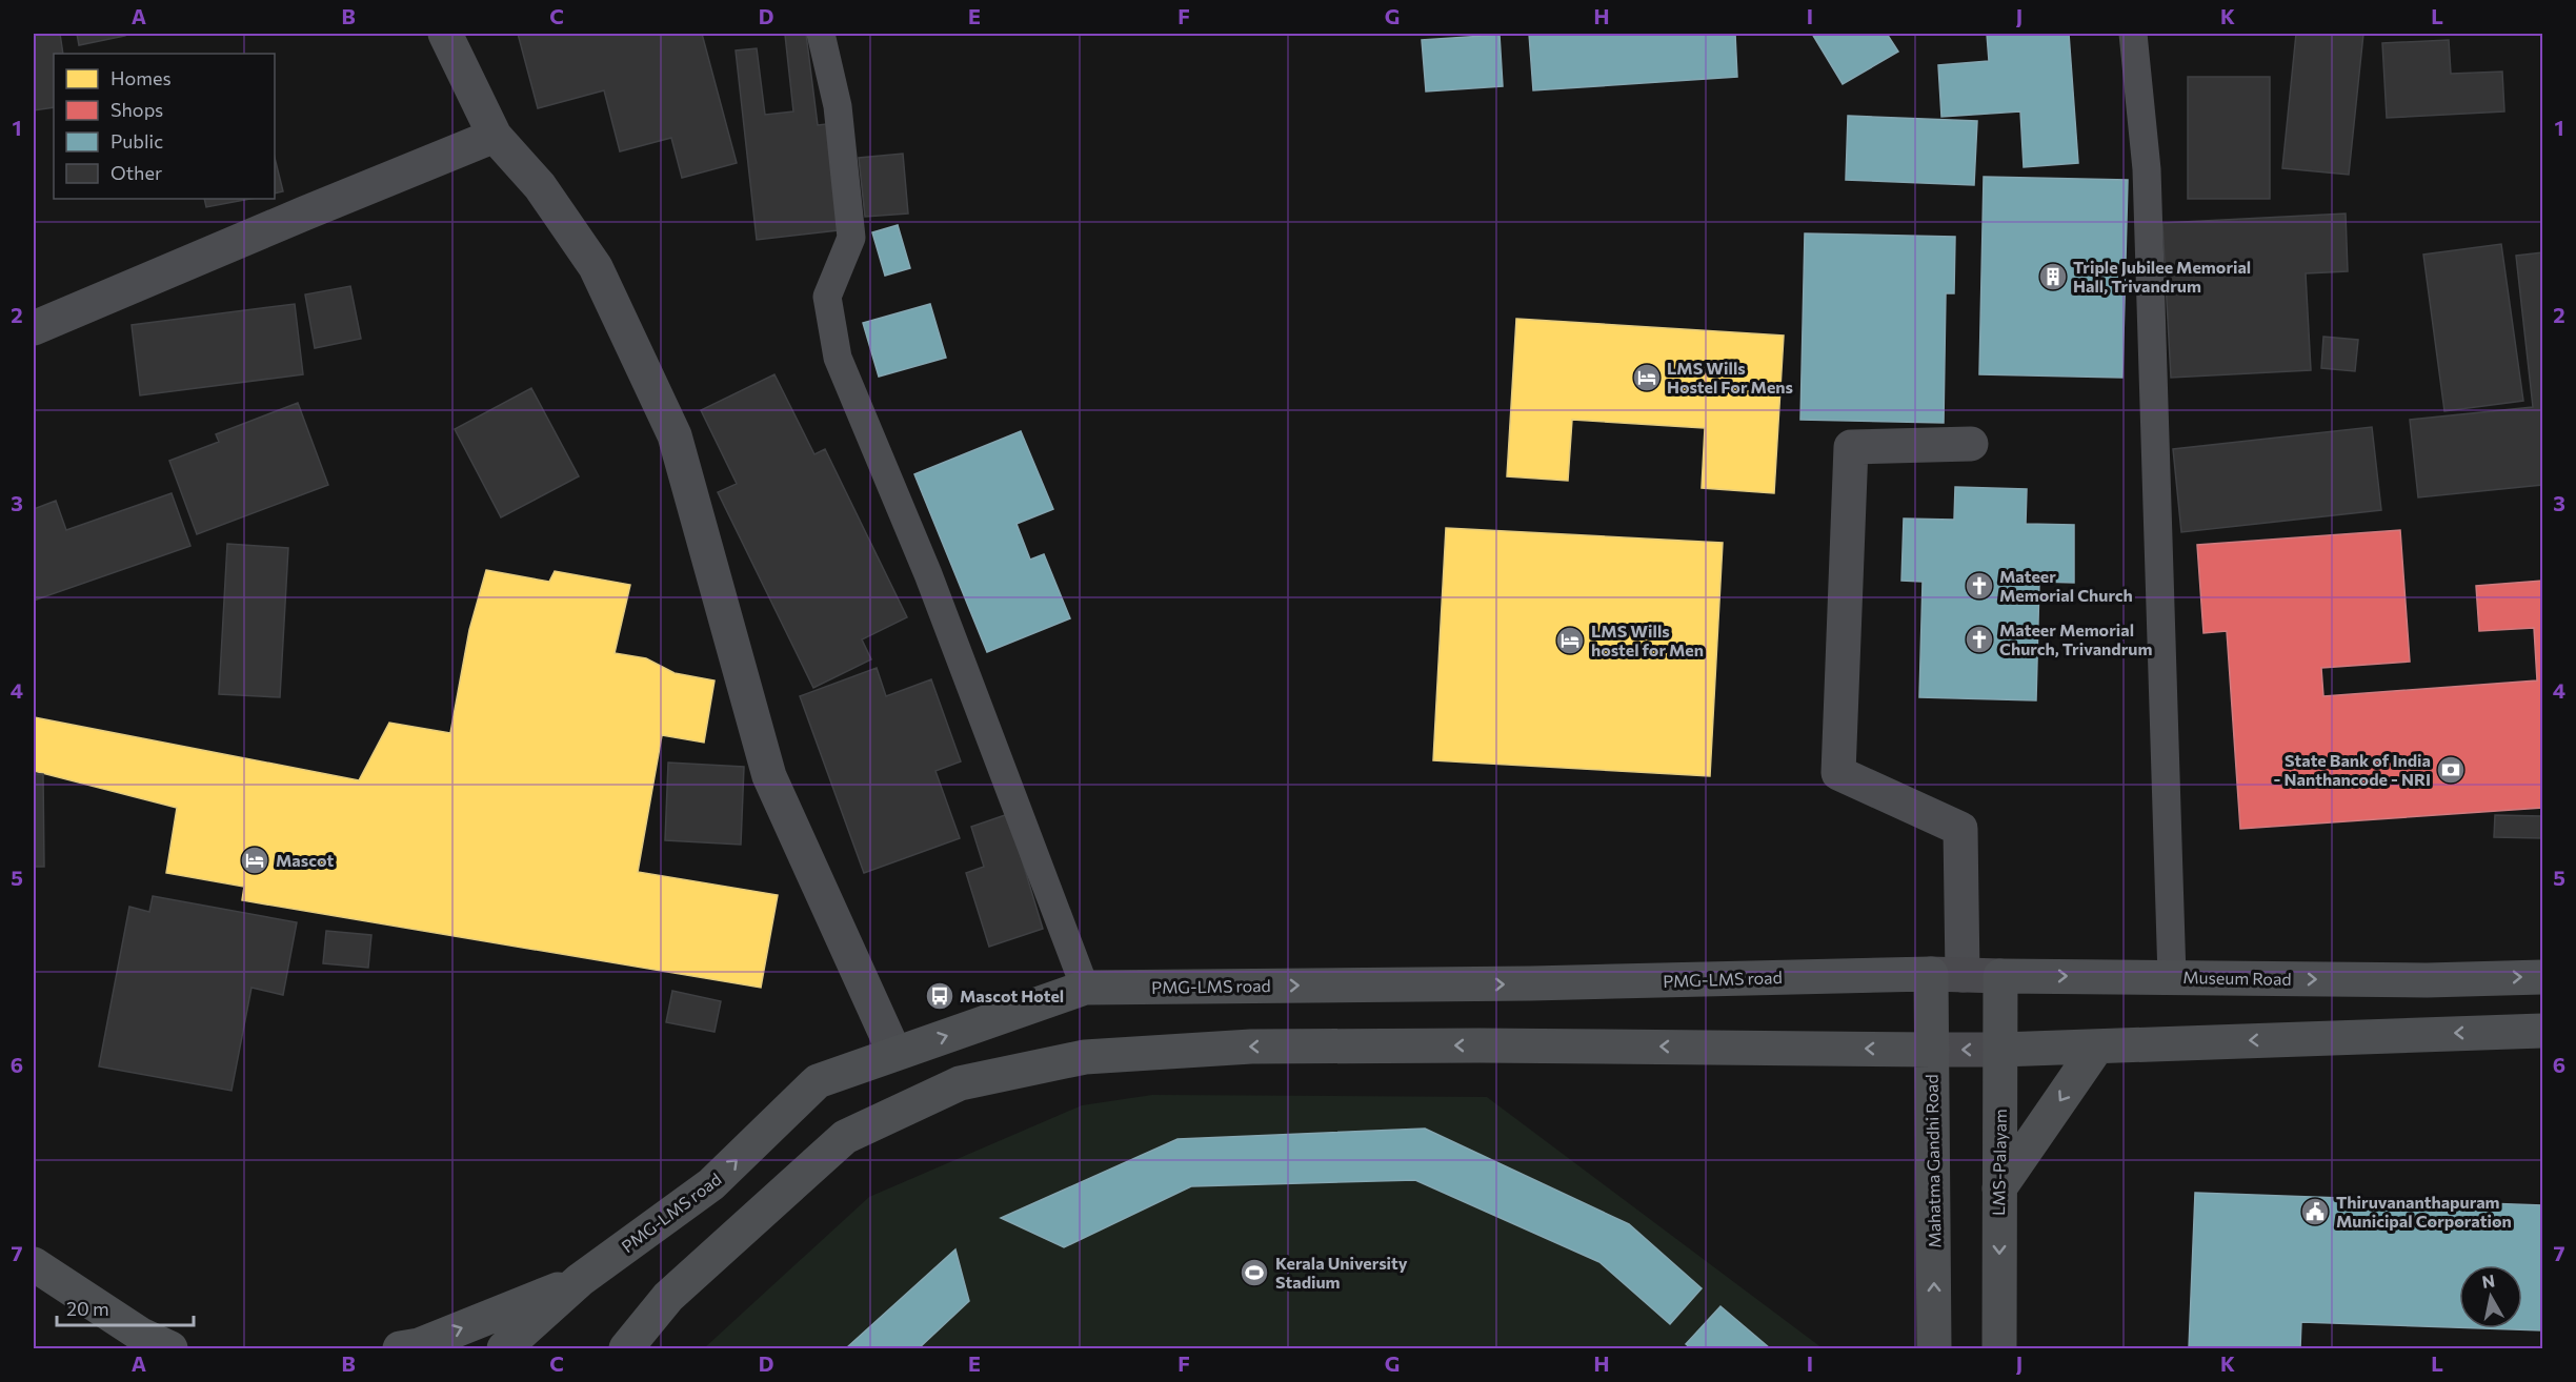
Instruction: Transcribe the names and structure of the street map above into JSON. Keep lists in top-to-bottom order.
{
  "streets": {
    "main road": [
      "Museum Road",
      "PMG-LMS road",
      "Mahatma Gandhi Road",
      "LMS-Palayam"
    ]
  },
  "crossings": [
    ["Museum Road", "PMG-LMS road"],
    ["Museum Road", "Mahatma Gandhi Road"],
    ["Museum Road", "LMS-Palayam"],
    ["PMG-LMS road", "Mahatma Gandhi Road"]
  ],
  "one_way": ["Mahatma Gandhi Road", "LMS-Palayam"],
  "places": {
    "building": ["Triple Jubilee Memorial Hall, Trivandrum"],
    "hotel": ["LMS Wills Hostel For Mens", "LMS Wills hostel for Men", "Mascot"],
    "church": ["Mateer Memorial Church", "Mateer Memorial Church, Trivandrum"],
    "bank": ["State Bank of India - Nanthancode - NRI"],
    "bus stop": ["Mascot Hotel"],
    "public building": ["Thiruvananthapuram Municipal Corporation"],
    "sports": ["Kerala University Stadium"]
  },
  "legend": [
    "Homes",
    "Shops",
    "Public",
    "Other"
  ],
  "scale_bar": "20 m",
  "north": "top",
  "grid": {
    "columns": [
      "A",
      "B",
      "C",
      "D",
      "E",
      "F",
      "G",
      "H",
      "I",
      "J",
      "K",
      "L"
    ],
    "rows": [
      "1",
      "2",
      "3",
      "4",
      "5",
      "6",
      "7"
    ]
  }
}
